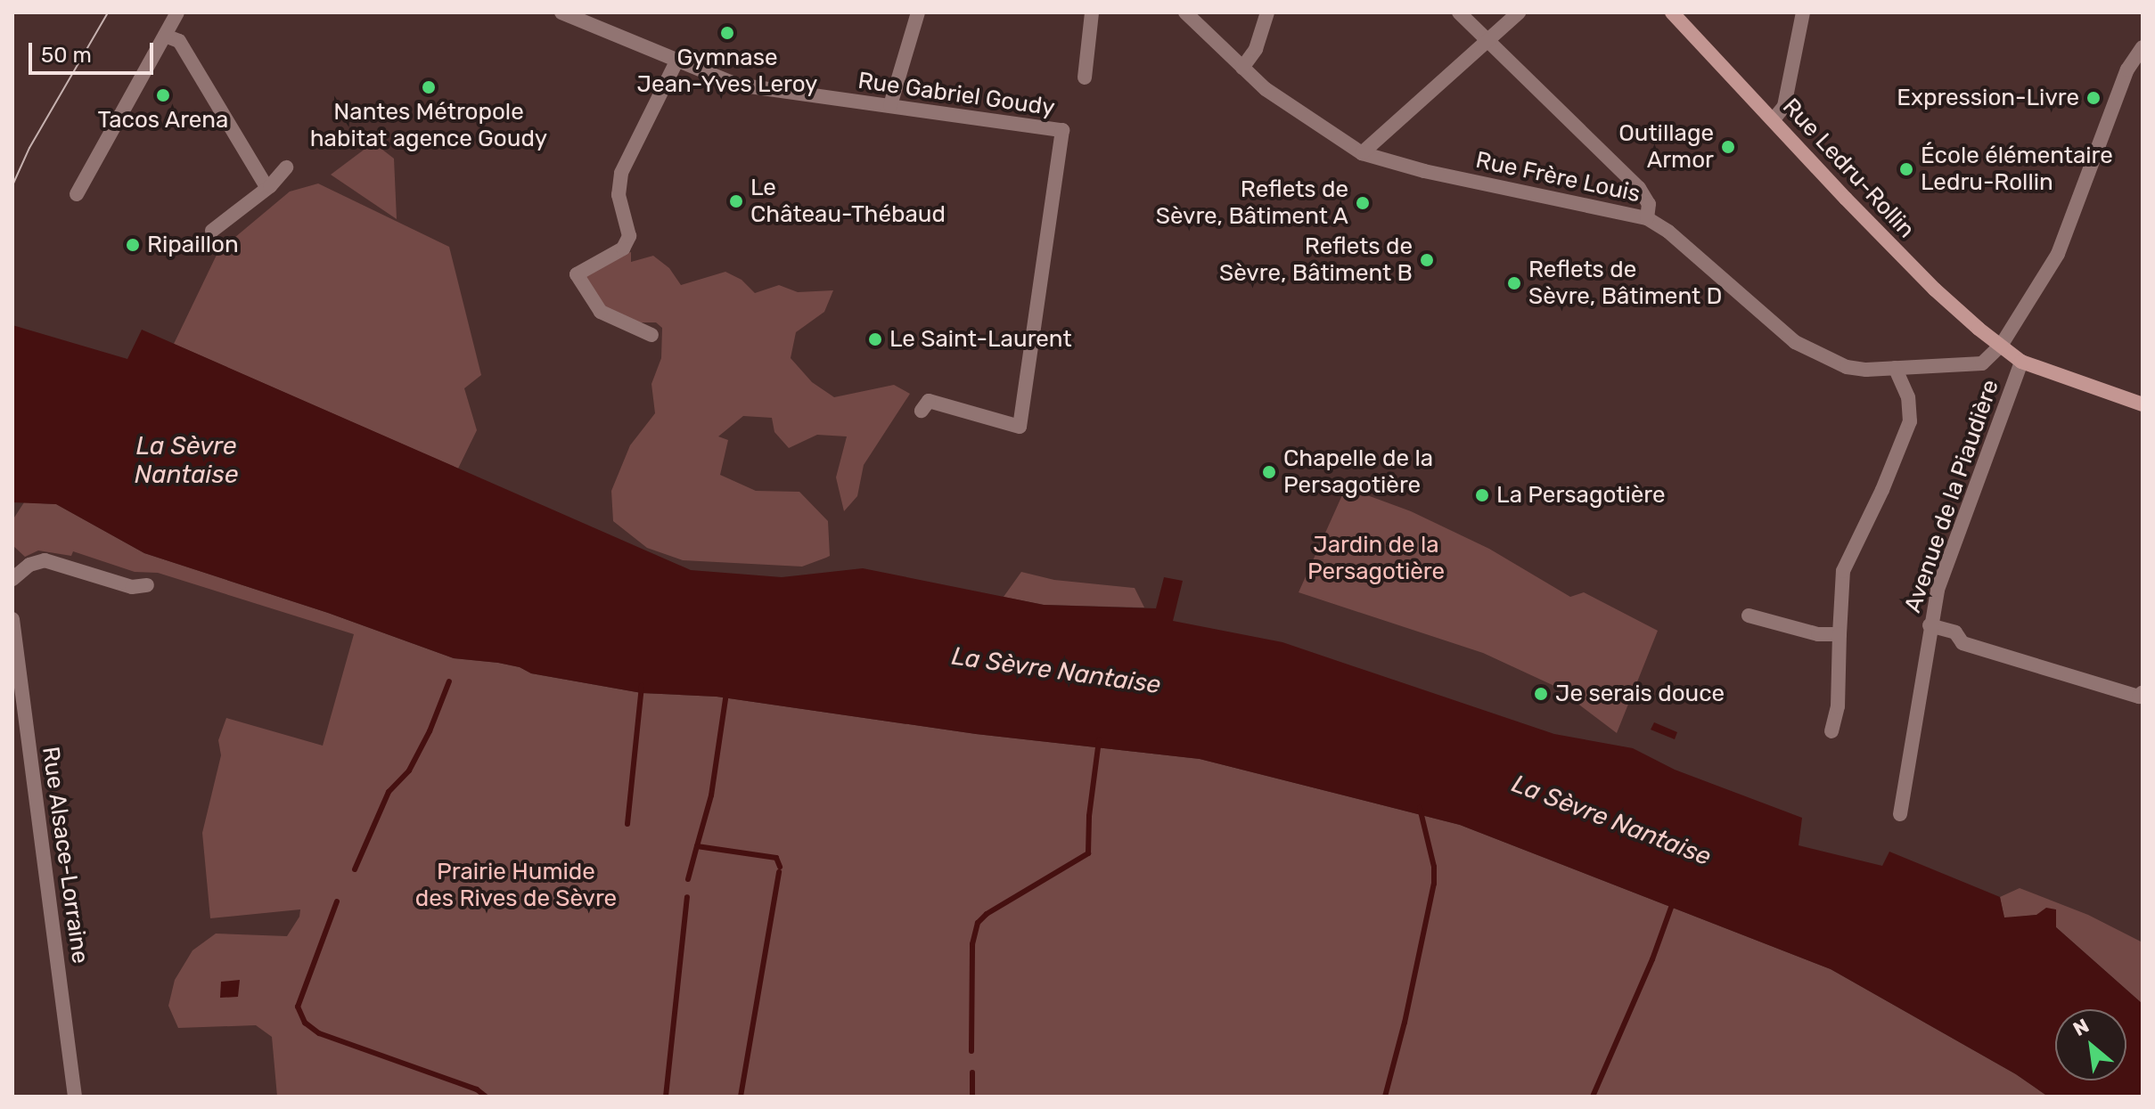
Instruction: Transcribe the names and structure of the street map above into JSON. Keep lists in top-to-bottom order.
{
  "streets": {
    "main road": ["Rue Ledru-Rollin"],
    "street": [
      "Rue Gabriel Goudy",
      "Rue Frère Louis",
      "Avenue de la Piaudière",
      "Rue Alsace-Lorraine"
    ]
  },
  "crossings": [
    ["Rue Ledru-Rollin", "Rue Frère Louis"],
    ["Rue Ledru-Rollin", "Avenue de la Piaudière"]
  ],
  "water": ["La Sèvre Nantaise"],
  "parks": ["Jardin de la Persagotière", "Prairie Humide des Rives de Sèvre"],
  "places": [
    "Gymnase Jean-Yves Leroy",
    "Nantes Métropole habitat agence Goudy",
    "Tacos Arena",
    "Expression-Livre",
    "Outillage Armor",
    "École élémentaire Ledru-Rollin",
    "Le Château-Thébaud",
    "Reflets de Sèvre, Bâtiment A",
    "Ripaillon",
    "Reflets de Sèvre, Bâtiment B",
    "Reflets de Sèvre, Bâtiment D",
    "Le Saint-Laurent",
    "Chapelle de la Persagotière",
    "La Persagotière",
    "Je serais douce"
  ],
  "scale_bar": "50 m",
  "north": "top left"
}
